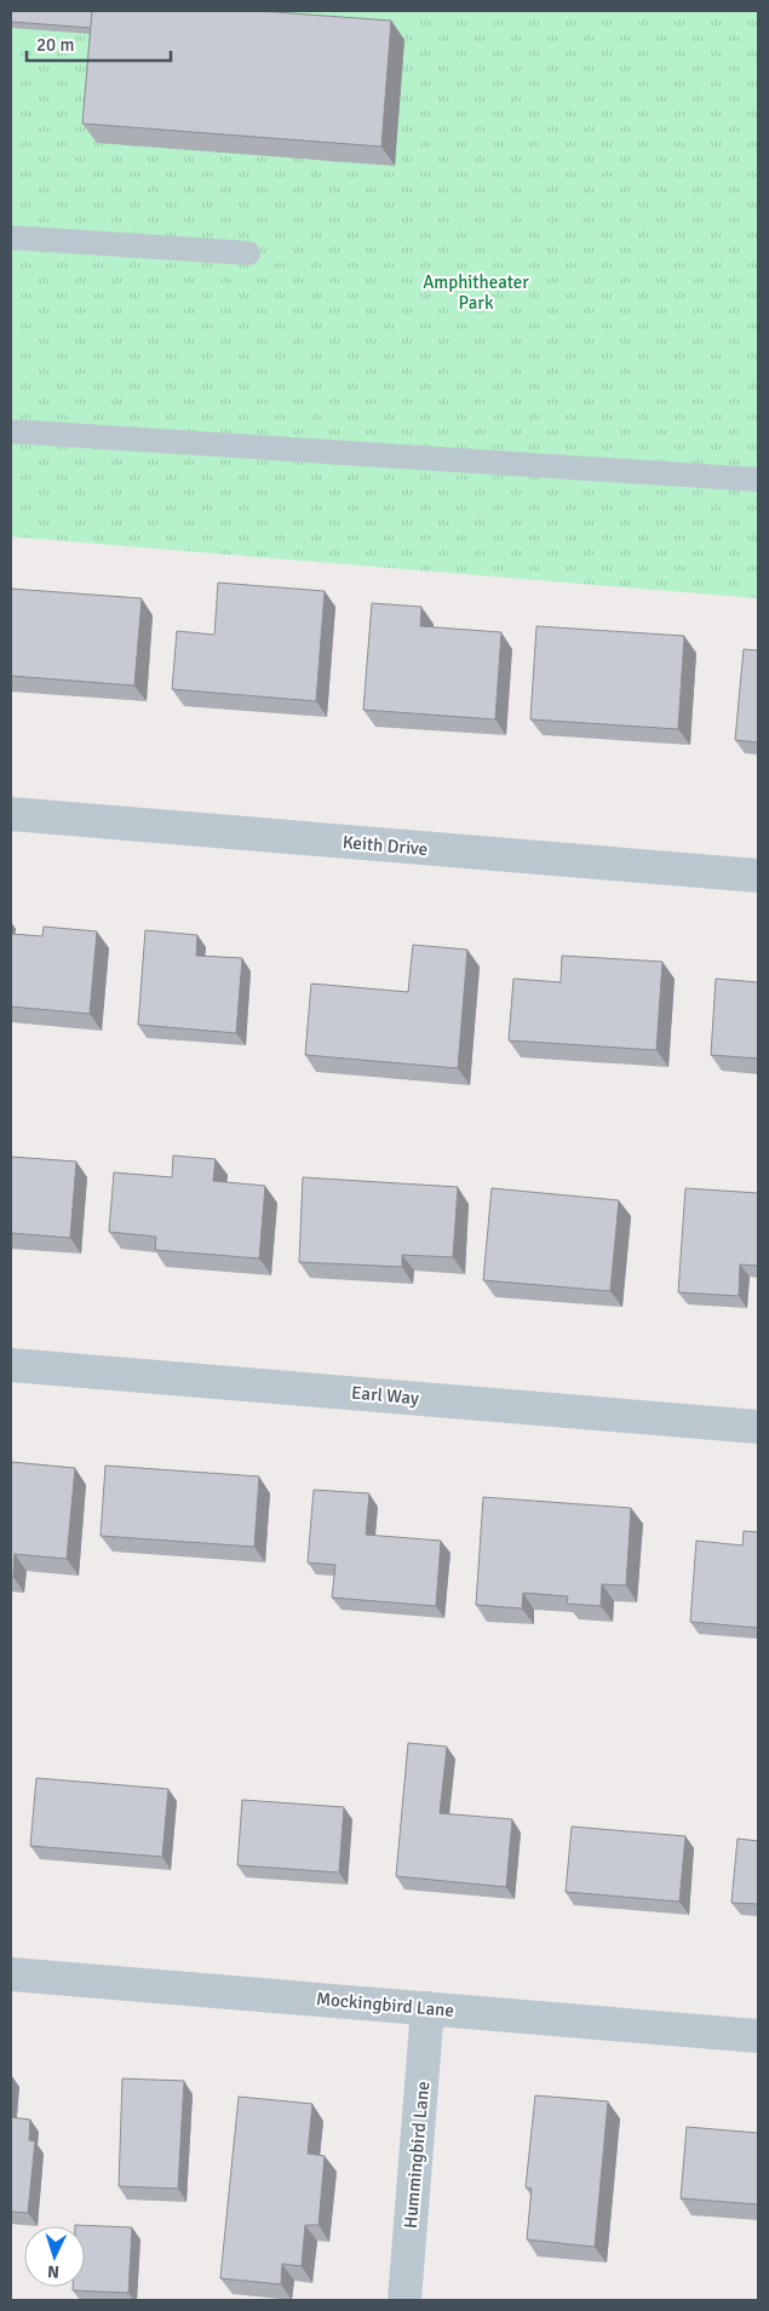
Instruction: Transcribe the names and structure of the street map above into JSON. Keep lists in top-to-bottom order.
{
  "streets": {
    "street": [
      "Keith Drive",
      "Earl Way",
      "Mockingbird Lane",
      "Hummingbird Lane"
    ]
  },
  "crossings": [
    ["Mockingbird Lane", "Hummingbird Lane"]
  ],
  "parks": ["Amphitheater Park"],
  "scale_bar": "20 m",
  "north": "bottom"
}
